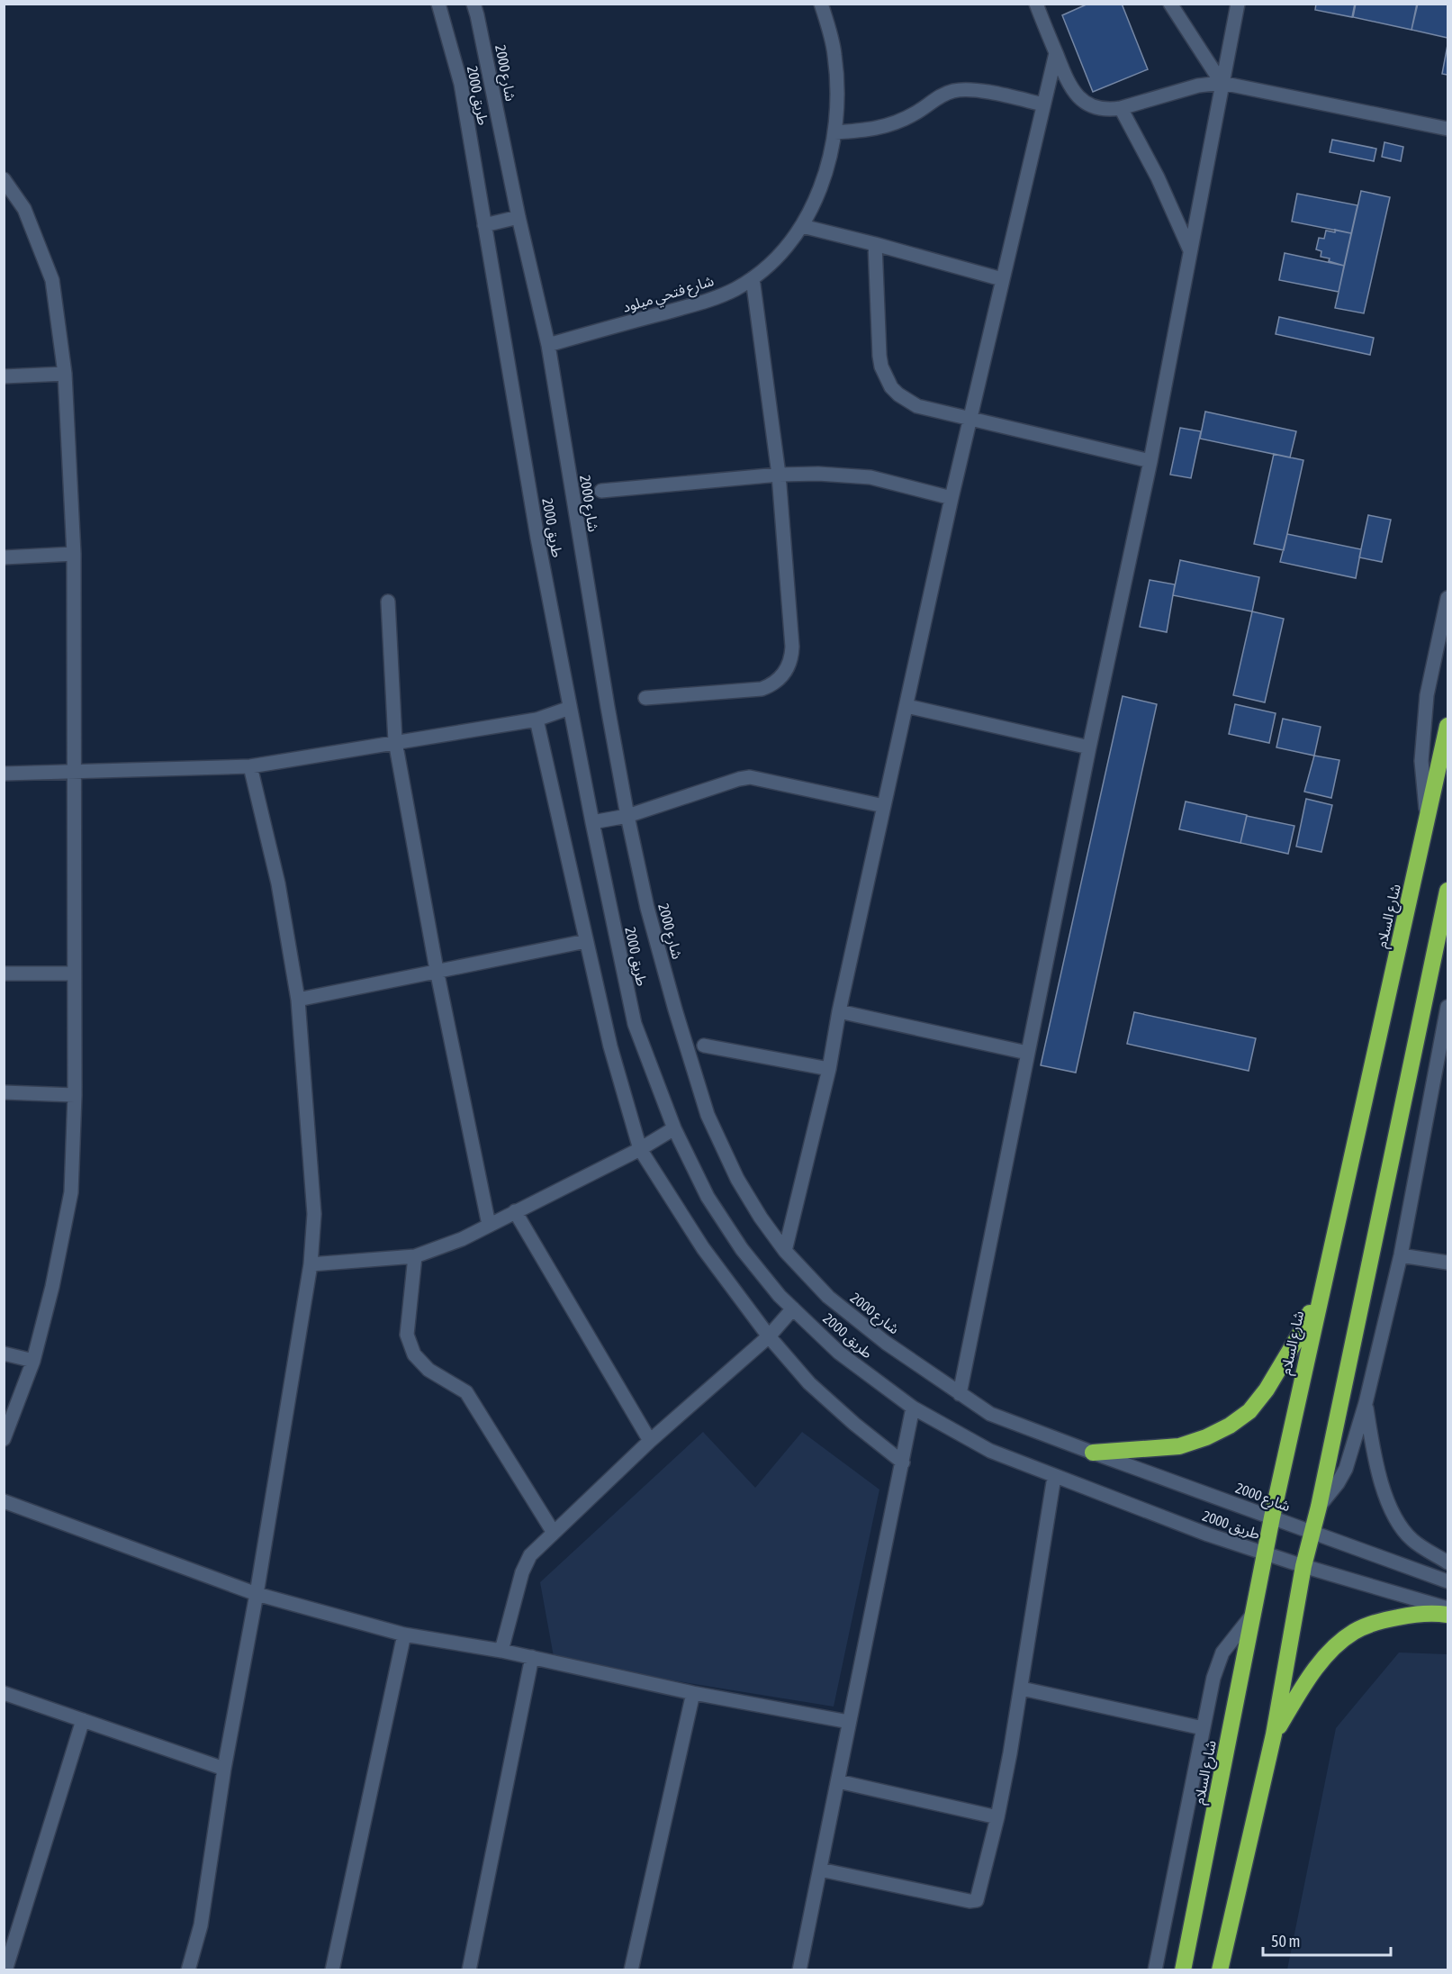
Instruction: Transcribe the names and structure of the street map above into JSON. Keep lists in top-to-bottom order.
{
  "streets": {
    "highway": ["شارع السلام"],
    "street": ["شارع 2000", "طريق 2000", "شارع فتحي ميلود"]
  },
  "crossings": [
    ["شارع 2000", "شارع فتحي ميلود"],
    ["شارع 2000", "شارع السلام"],
    ["طريق 2000", "شارع السلام"]
  ],
  "scale_bar": "50 m"
}
